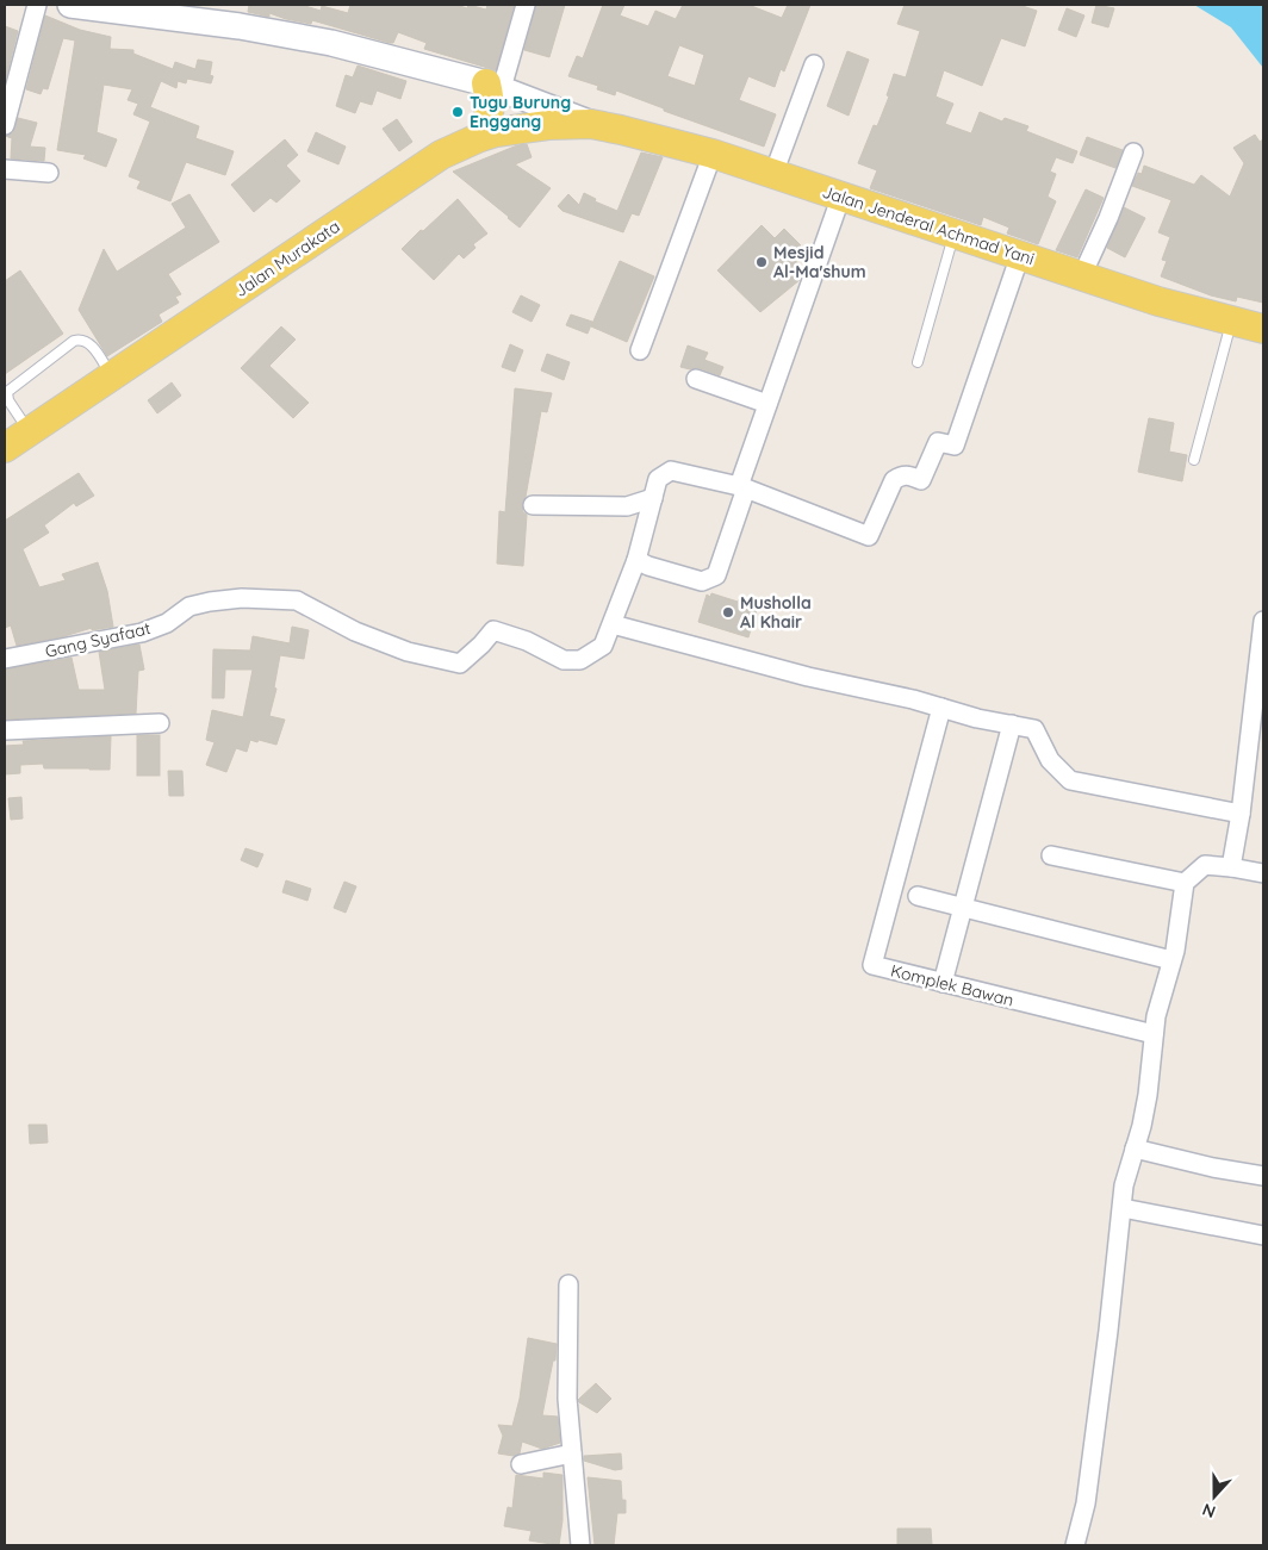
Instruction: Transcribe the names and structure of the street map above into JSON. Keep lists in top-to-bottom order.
{
  "streets": {
    "main road": ["Jalan Jenderal Achmad Yani", "Jalan Murakata"],
    "street": ["Gang Syafaat", "Komplek Bawan"]
  },
  "crossings": [
    ["Jalan Jenderal Achmad Yani", "Jalan Murakata"]
  ],
  "places": ["Tugu Burung Enggang", "Mesjid Al-Ma'shum", "Musholla Al Khair"],
  "north": "bottom"
}
